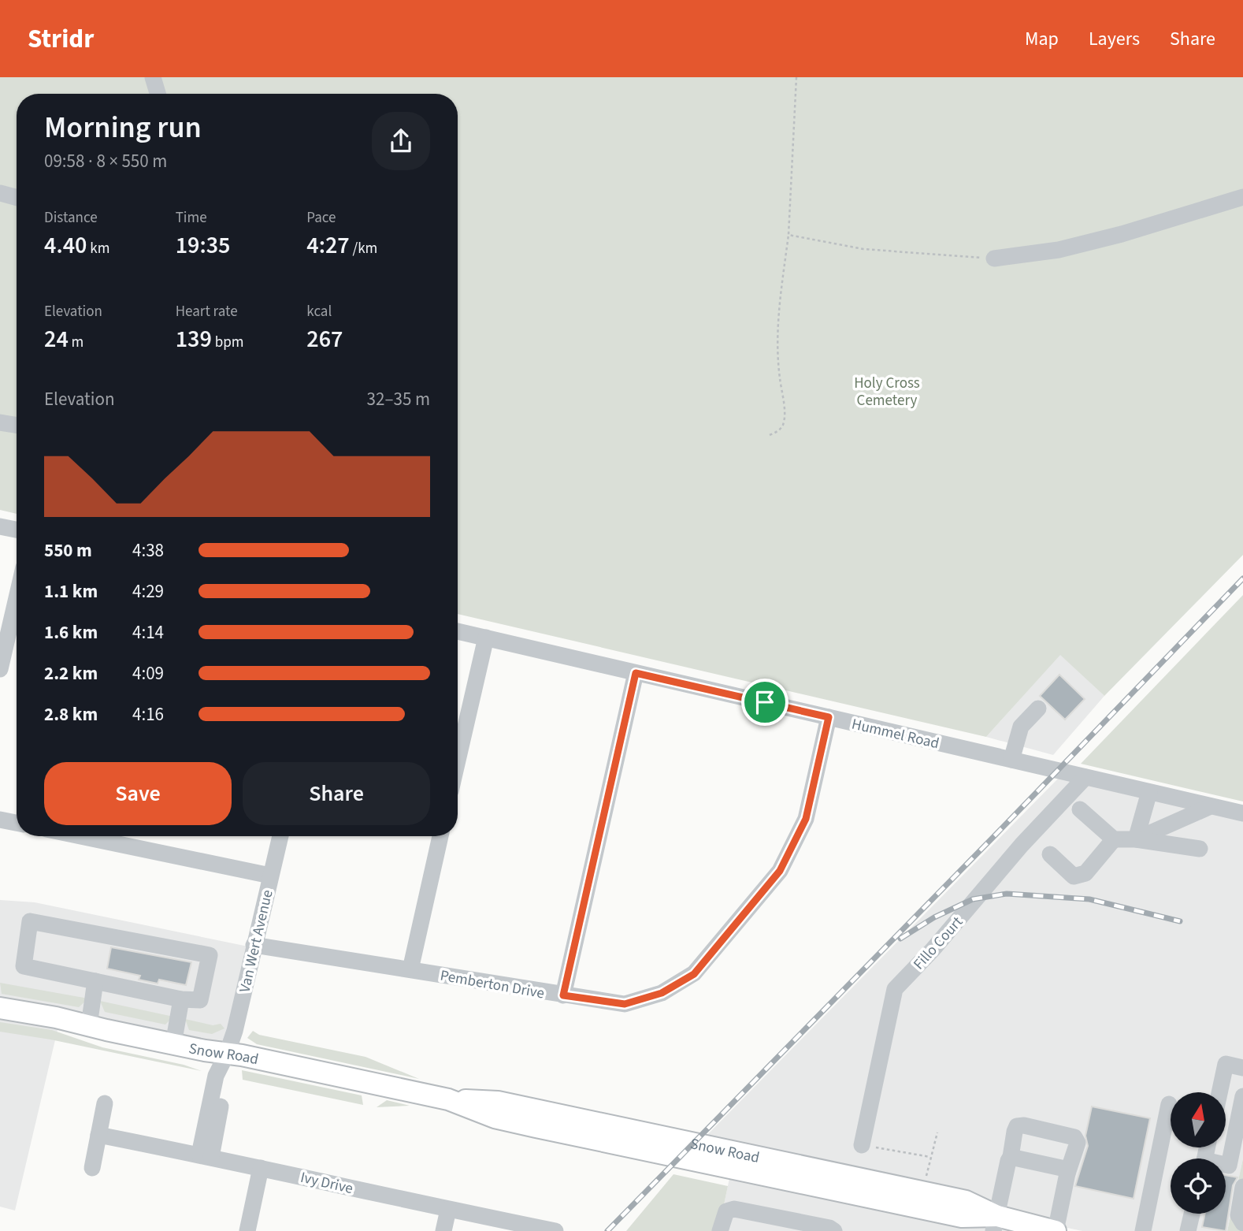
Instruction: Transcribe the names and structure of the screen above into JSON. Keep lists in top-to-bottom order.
{
  "streets": {
    "main road": ["Snow Road"],
    "street": [
      "Hummel Road",
      "Van Wert Avenue",
      "Fillo Court",
      "Pemberton Drive",
      "Ivy Drive"
    ]
  },
  "crossings": [
    ["Hummel Road", "Fillo Court"],
    ["Hummel Road", "Pemberton Drive"],
    ["Van Wert Avenue", "Pemberton Drive"],
    ["Van Wert Avenue", "Snow Road"],
    ["Van Wert Avenue", "Ivy Drive"]
  ],
  "parks": ["Holy Cross Cemetery"],
  "north": "top",
  "page": {
    "header": "Stridr",
    "nav": ["Map", "Layers", "Share"],
    "heading": ["Morning run", "09:58 · 8 × 550 m"],
    "stats": [
      ["Distance", "4.40 km"],
      ["Time", "19:35"],
      ["Pace", "4:27 /km"],
      ["Elevation", "24 m"],
      ["Heart rate", "139 bpm"],
      ["kcal", "267"]
    ],
    "chart": ["Elevation", "32–35 m"],
    "list": [
      {
        "name": "550 m",
        "note": "4:38"
      },
      {
        "name": "1.1 km",
        "note": "4:29"
      },
      {
        "name": "1.6 km",
        "note": "4:14"
      },
      {
        "name": "2.2 km",
        "note": "4:09"
      },
      {
        "name": "2.8 km",
        "note": "4:16"
      }
    ],
    "buttons": ["Save", "Share"]
  }
}
